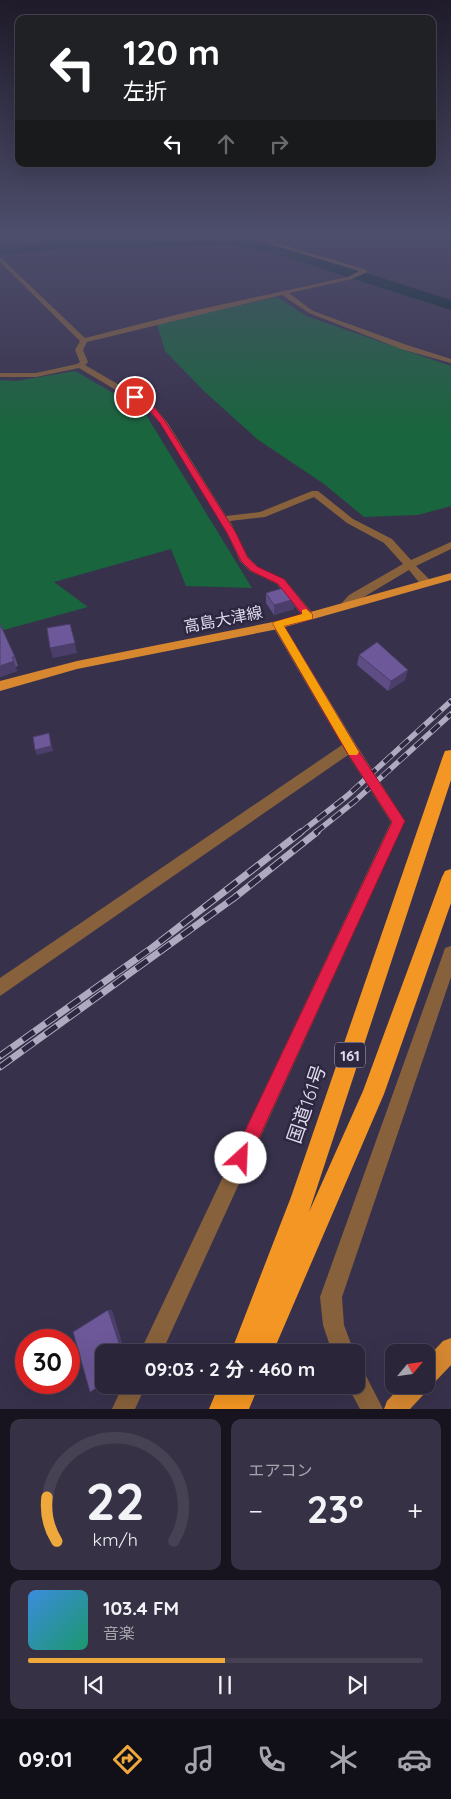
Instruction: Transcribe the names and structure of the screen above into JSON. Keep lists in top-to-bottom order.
{
  "streets": {
    "highway": ["161", "国道161号"],
    "main road": ["高島大津線"]
  },
  "north": "top right",
  "page": {
    "turn": ["120 m", "左折"],
    "limit": "30",
    "trip": "09:03 · 2 分 · 460 m",
    "tile": "エアコン",
    "heat": ["−", "23°", "+"],
    "song": ["103.4 FM", "音楽"],
    "tabs": "09:01",
    "gauge": ["22", "km/h"]
  }
}
